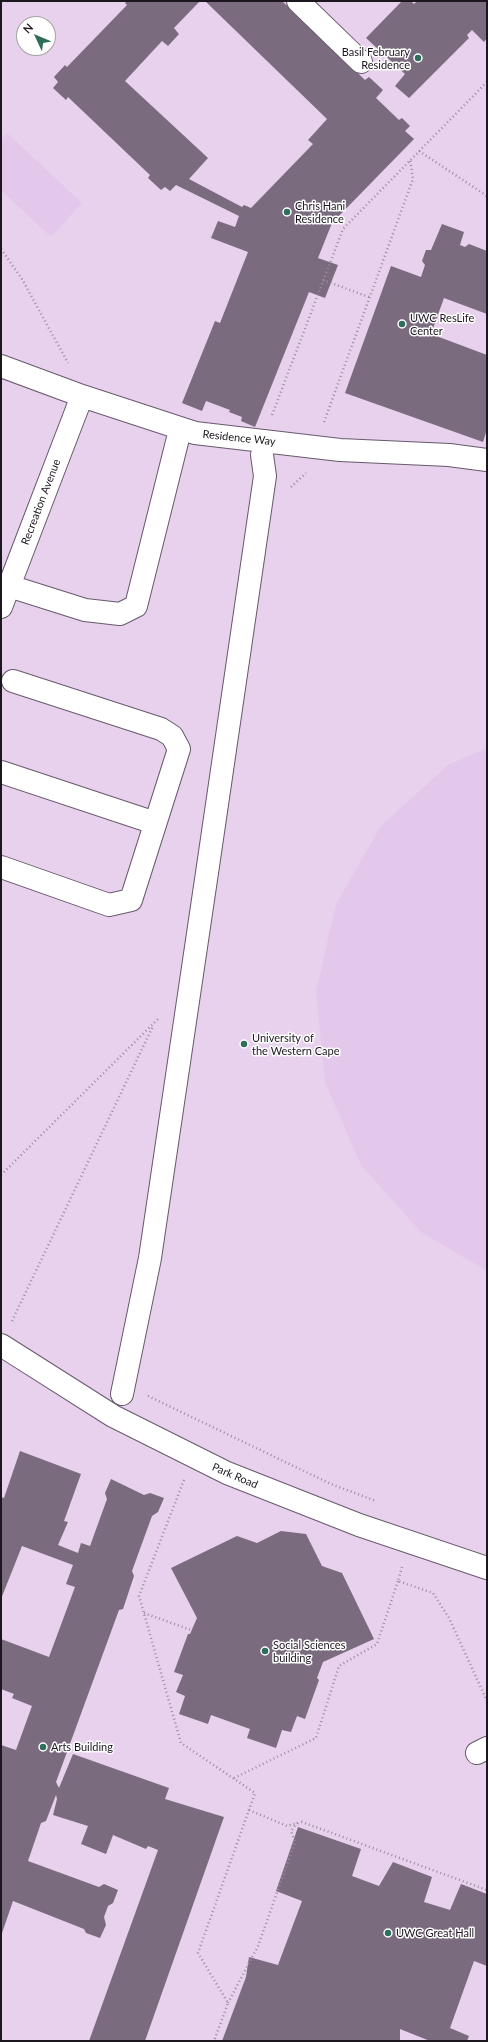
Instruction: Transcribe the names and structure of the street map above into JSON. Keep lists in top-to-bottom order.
{
  "streets": {
    "street": ["Residence Way", "Recreation Avenue", "Park Road"]
  },
  "crossings": [
    ["Residence Way", "Recreation Avenue"]
  ],
  "places": [
    "Basil February Residence",
    "Chris Hani Residence",
    "UWC ResLife Center",
    "University of the Western Cape",
    "Social Sciences building",
    "Arts Building",
    "UWC Great Hall"
  ],
  "north": "top left"
}
